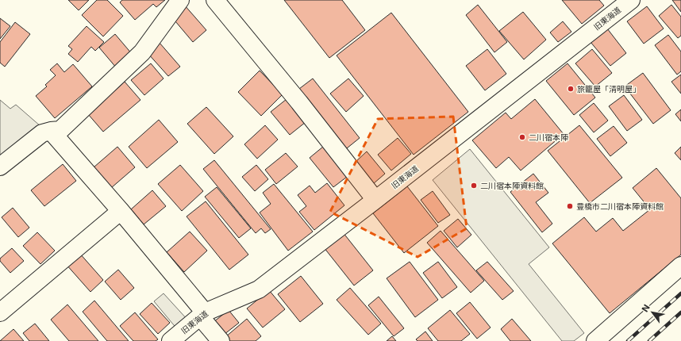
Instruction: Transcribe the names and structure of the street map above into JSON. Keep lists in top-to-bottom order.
{
  "streets": {
    "street": ["旧東海道"]
  },
  "places": [
    "旅籠屋「清明屋」",
    "二川宿本陣",
    "二川宿本陣資料館",
    "豊橋市二川宿本陣資料館"
  ],
  "north": "top left"
}
